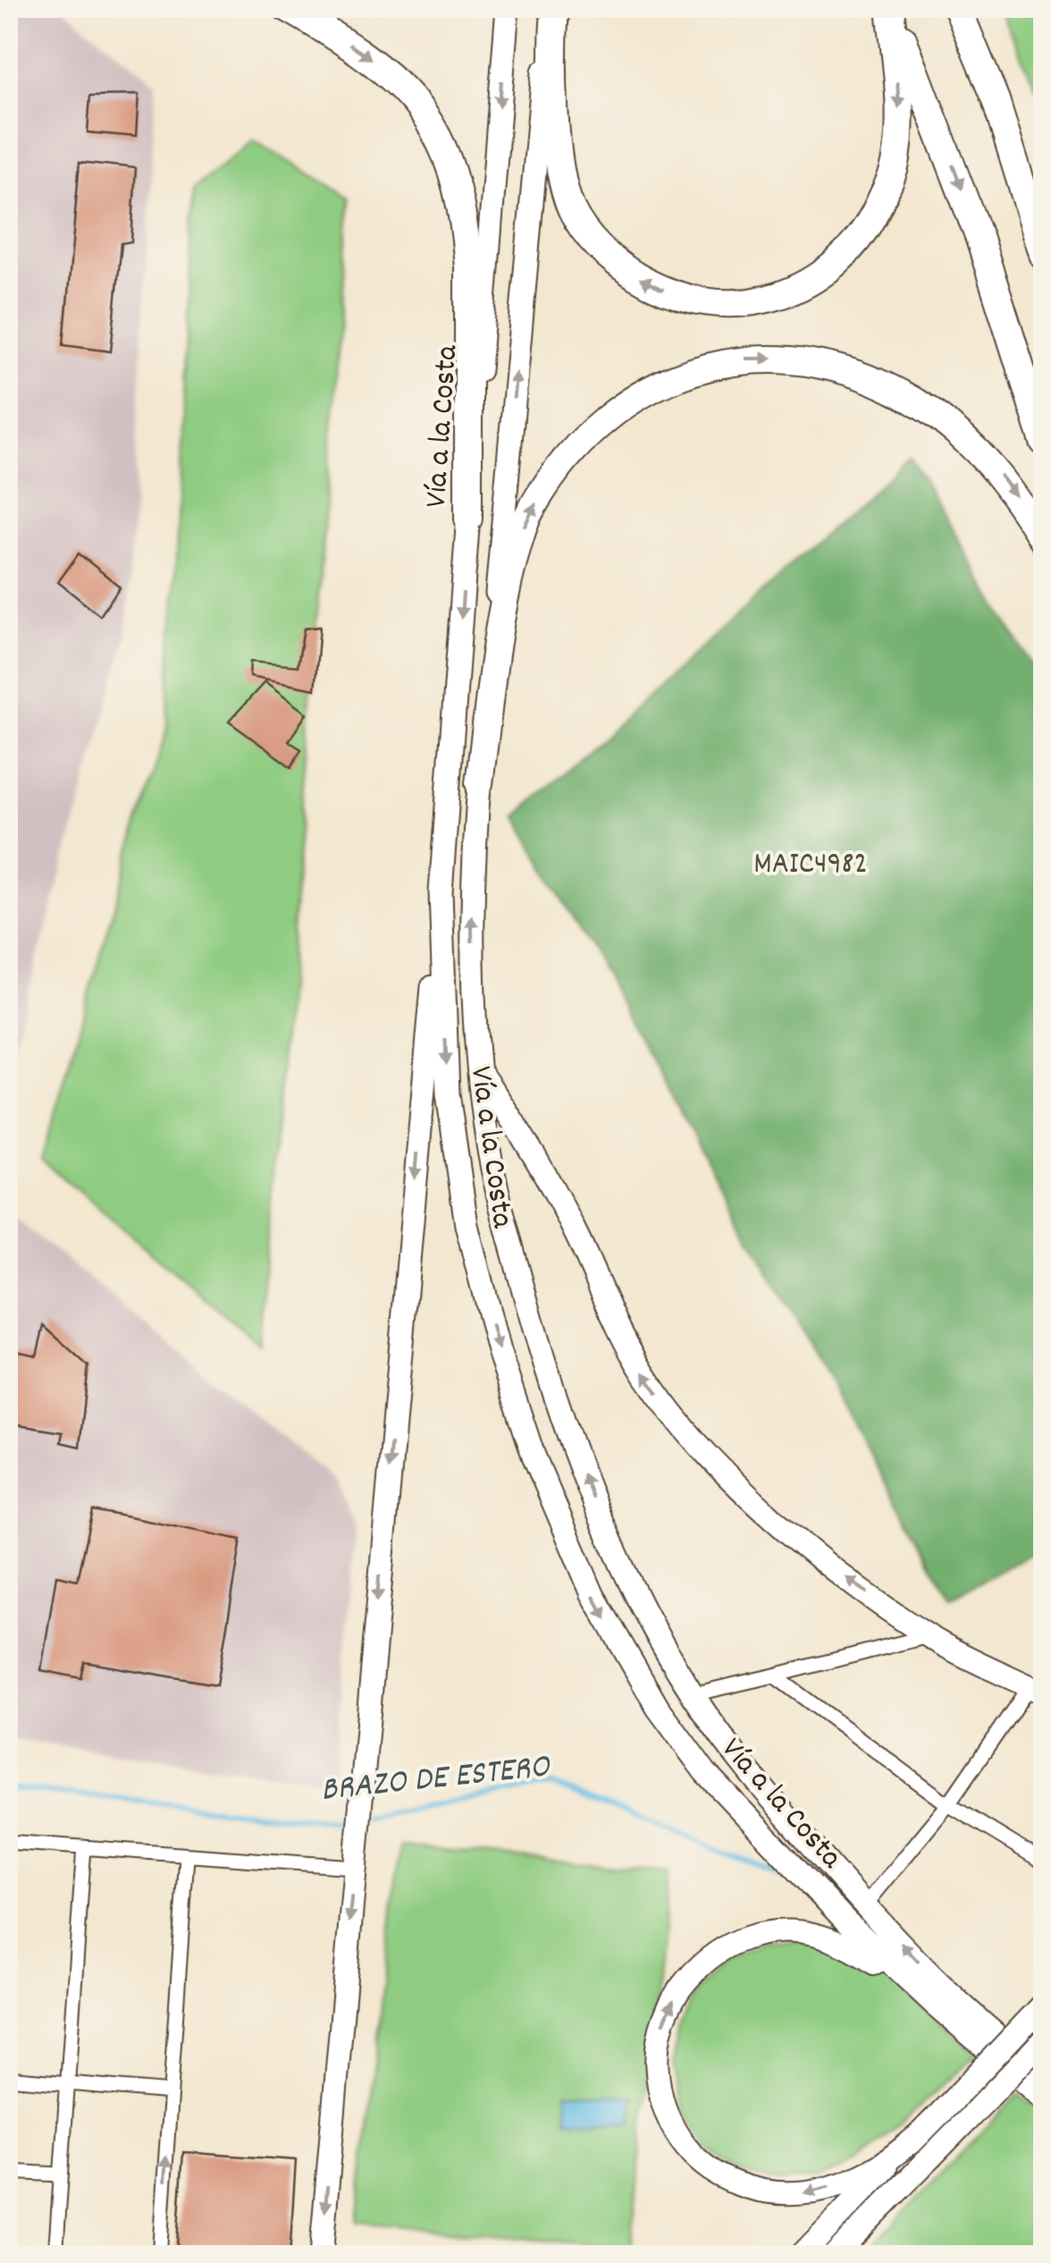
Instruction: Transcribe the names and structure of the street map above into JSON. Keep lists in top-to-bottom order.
{
  "streets": {
    "main road": ["Vía a la Costa"]
  },
  "water": ["BRAZO DE ESTERO"],
  "parks": ["MAIC4982"]
}
